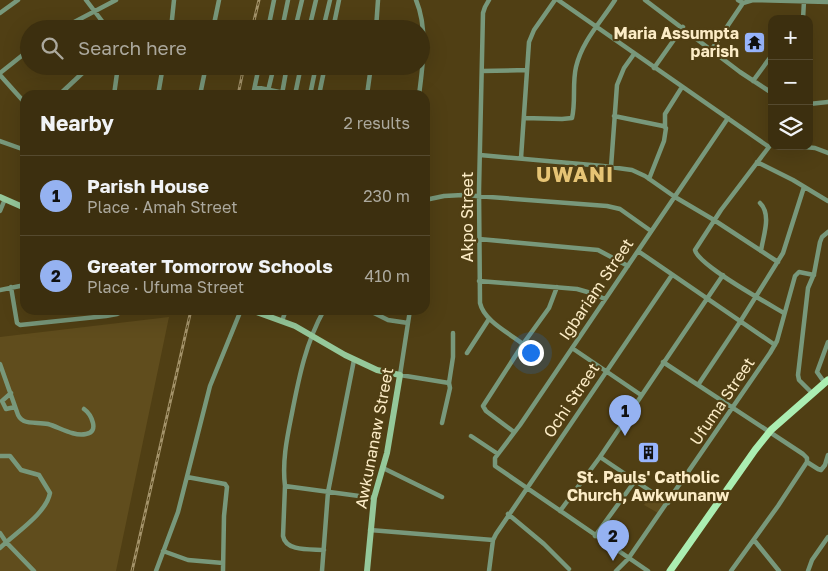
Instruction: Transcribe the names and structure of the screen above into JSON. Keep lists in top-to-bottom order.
{
  "streets": {
    "street": [
      "Akpo Street",
      "Igbariam Street",
      "Ochi Street",
      "Ufuma Street",
      "Awkunanaw Street"
    ]
  },
  "districts": ["UWANI"],
  "places": {
    "temple": ["Maria Assumpta parish"],
    "building": ["St. Pauls' Catholic Church, Awkwunanw"]
  },
  "page": {
    "map_buttons": ["+", "−"],
    "search": "Search here",
    "heading": ["Nearby", "2 results"],
    "list": [
      {
        "mark": "1",
        "name": "Parish House",
        "note": "Place · Amah Street",
        "value": "230 m"
      },
      {
        "mark": "2",
        "name": "Greater Tomorrow Schools",
        "note": "Place · Ufuma Street",
        "value": "410 m"
      }
    ],
    "pins": ["1", "2"]
  }
}
